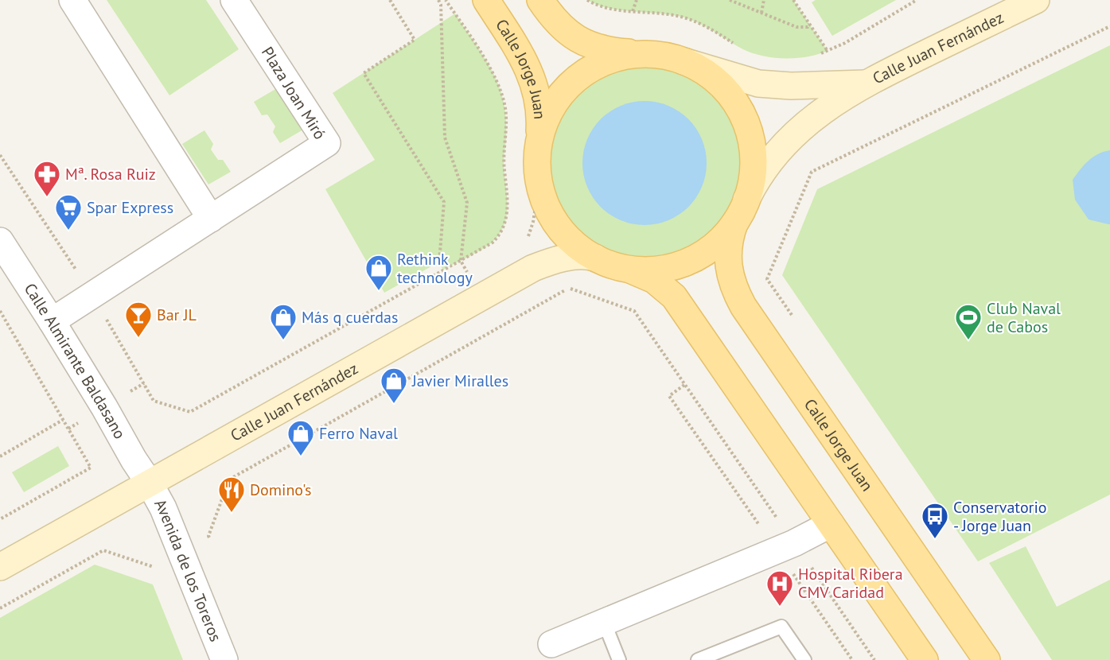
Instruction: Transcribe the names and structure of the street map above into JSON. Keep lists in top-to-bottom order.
{
  "streets": {
    "main road": ["Calle Juan Fernández", "Calle Jorge Juan"],
    "street": ["Plaza Joan Miró", "Calle Almirante Baldasano", "Avenida de los Toreros"]
  },
  "crossings": [
    ["Calle Juan Fernández", "Calle Jorge Juan"],
    ["Calle Juan Fernández", "Calle Almirante Baldasano"],
    ["Calle Juan Fernández", "Avenida de los Toreros"],
    ["Plaza Joan Miró", "Calle Almirante Baldasano"],
    ["Calle Almirante Baldasano", "Avenida de los Toreros"]
  ],
  "places": {
    "pharmacy": ["Mª. Rosa Ruiz"],
    "supermarket": ["Spar Express"],
    "shop": [
      "Rethink technology",
      "Más q cuerdas",
      "Javier Miralles",
      "Ferro Naval"
    ],
    "bar": ["Bar JL"],
    "sports": ["Club Naval de Cabos"],
    "restaurant": ["Domino's"],
    "bus stop": ["Conservatorio - Jorge Juan"],
    "hospital": ["Hospital Ribera CMV Caridad"]
  }
}
